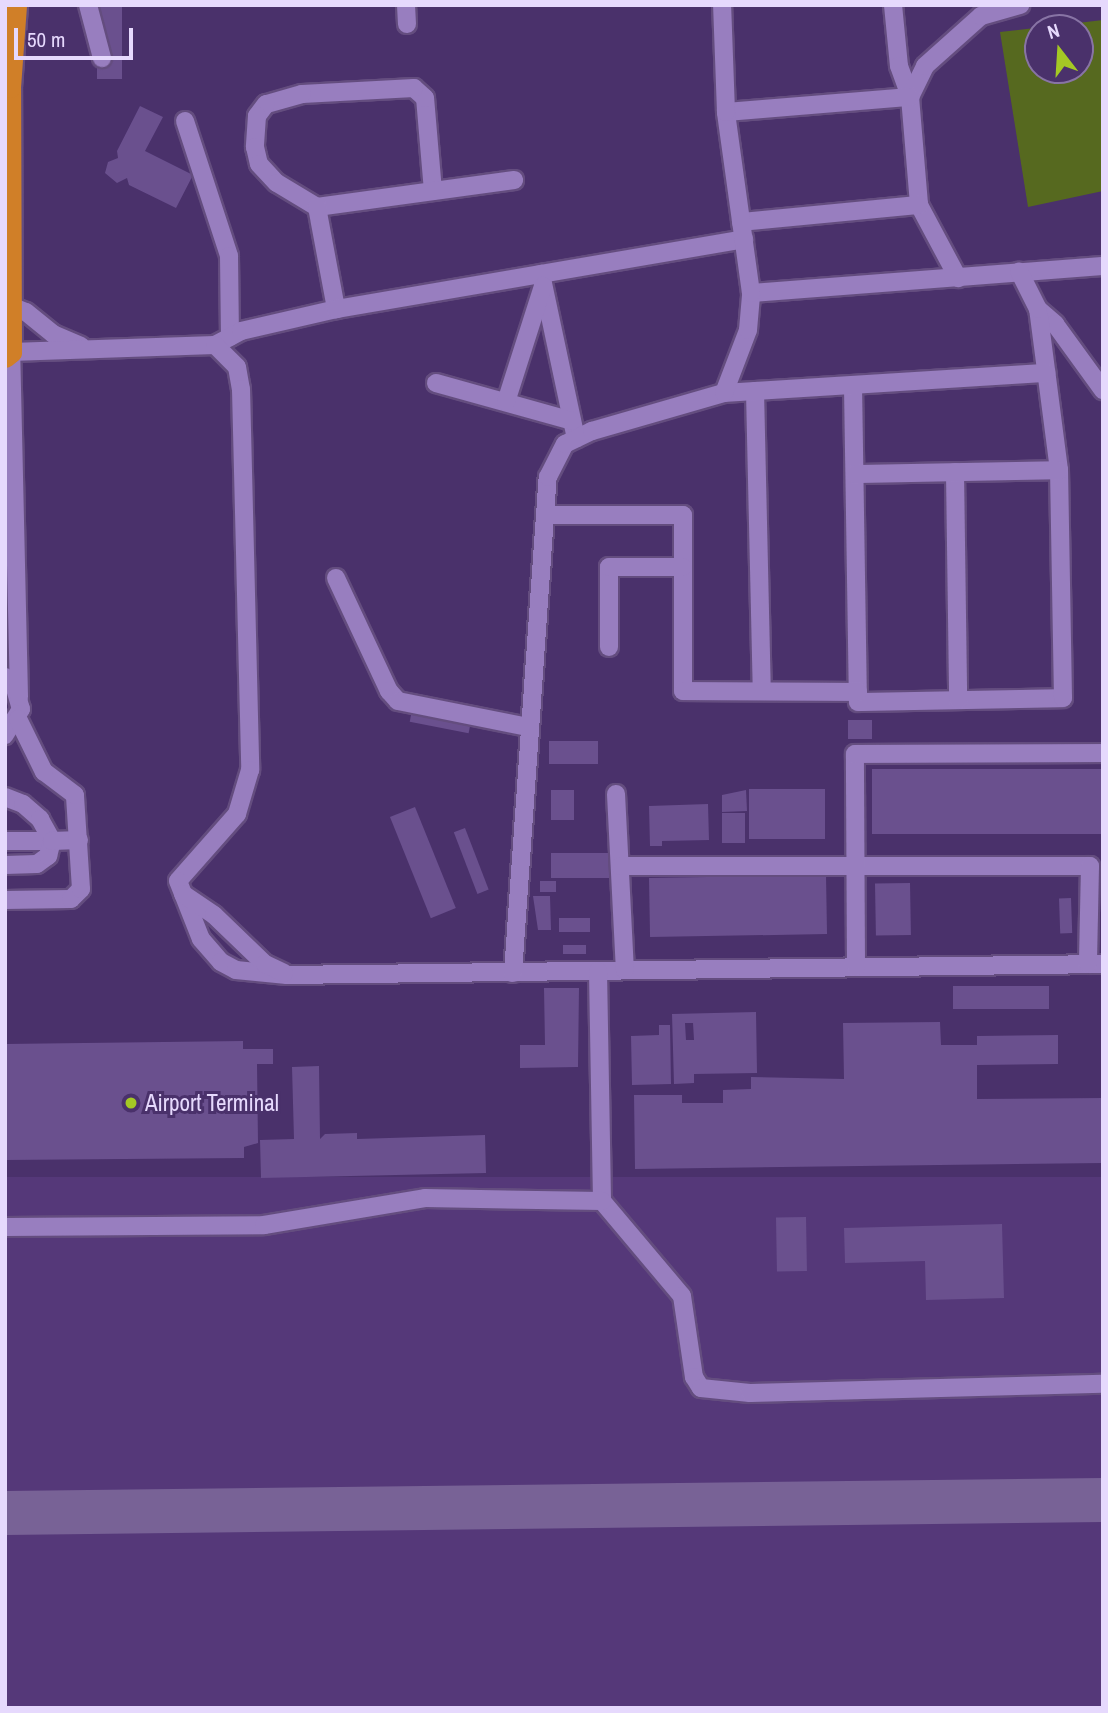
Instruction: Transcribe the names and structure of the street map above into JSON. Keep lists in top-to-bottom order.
{
  "places": ["Airport Terminal"],
  "scale_bar": "50 m",
  "north": "top"
}
